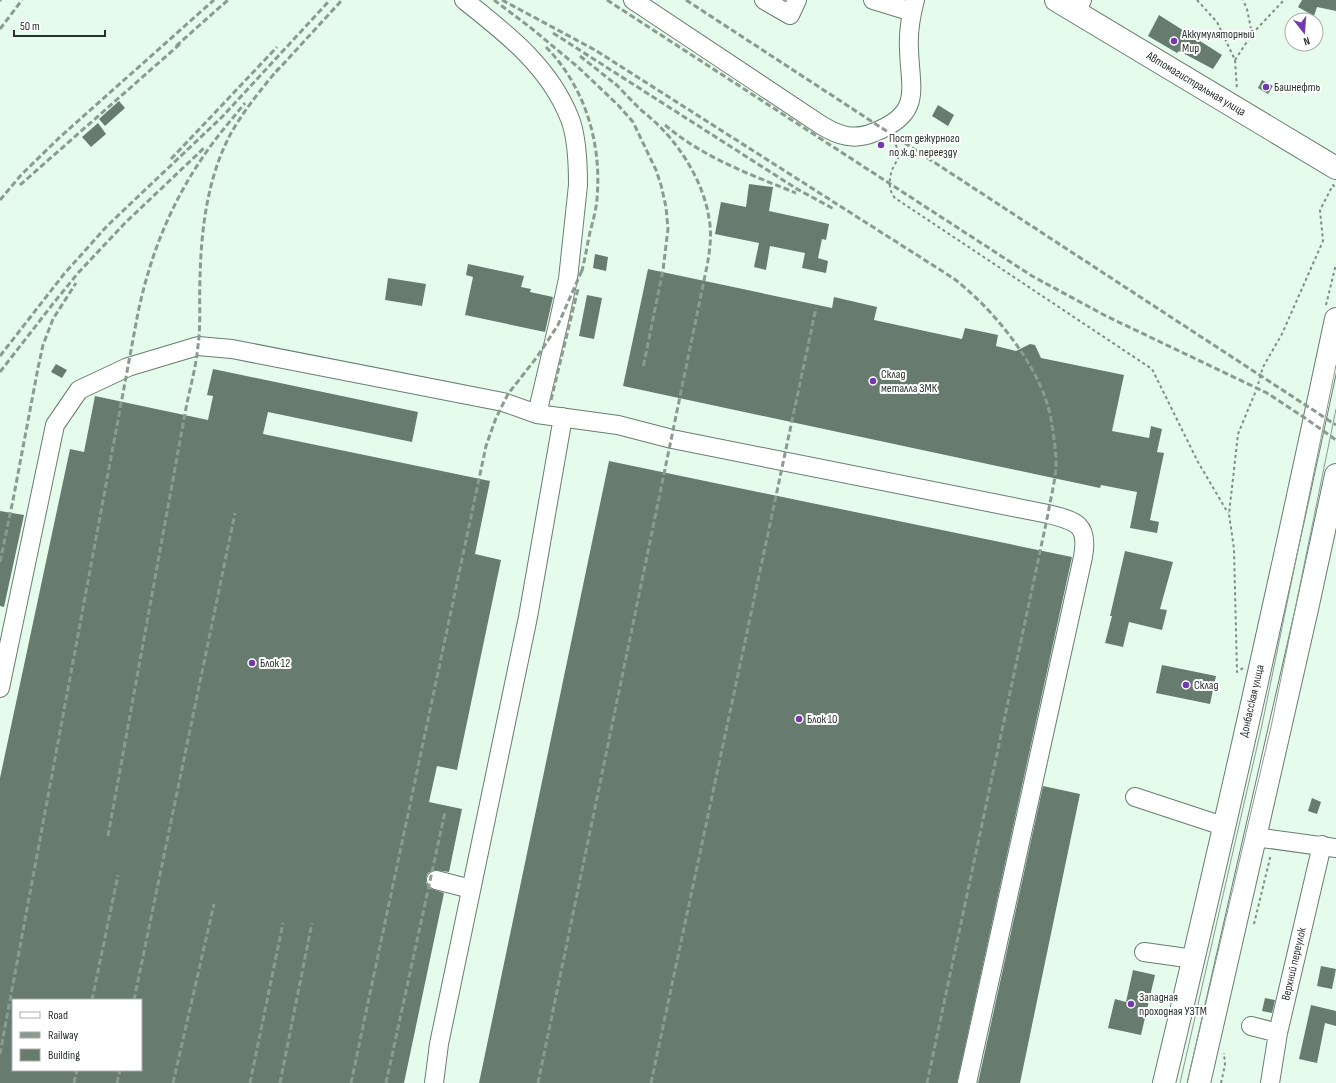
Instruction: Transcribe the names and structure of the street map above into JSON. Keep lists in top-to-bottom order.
{
  "streets": {
    "main road": ["Автомагистральная улица", "Донбасская улица"],
    "street": ["Верхний переулок"]
  },
  "places": [
    "Аккумуляторный Мир",
    "Башнефть",
    "Пост дежурного по ж.д. переезду",
    "Склад металла ЗМК",
    "Блок 12",
    "Склад",
    "Блок 10",
    "Западная проходная УЗТМ"
  ],
  "legend": ["Road", "Railway", "Building"],
  "scale_bar": "50 m",
  "north": "bottom"
}
